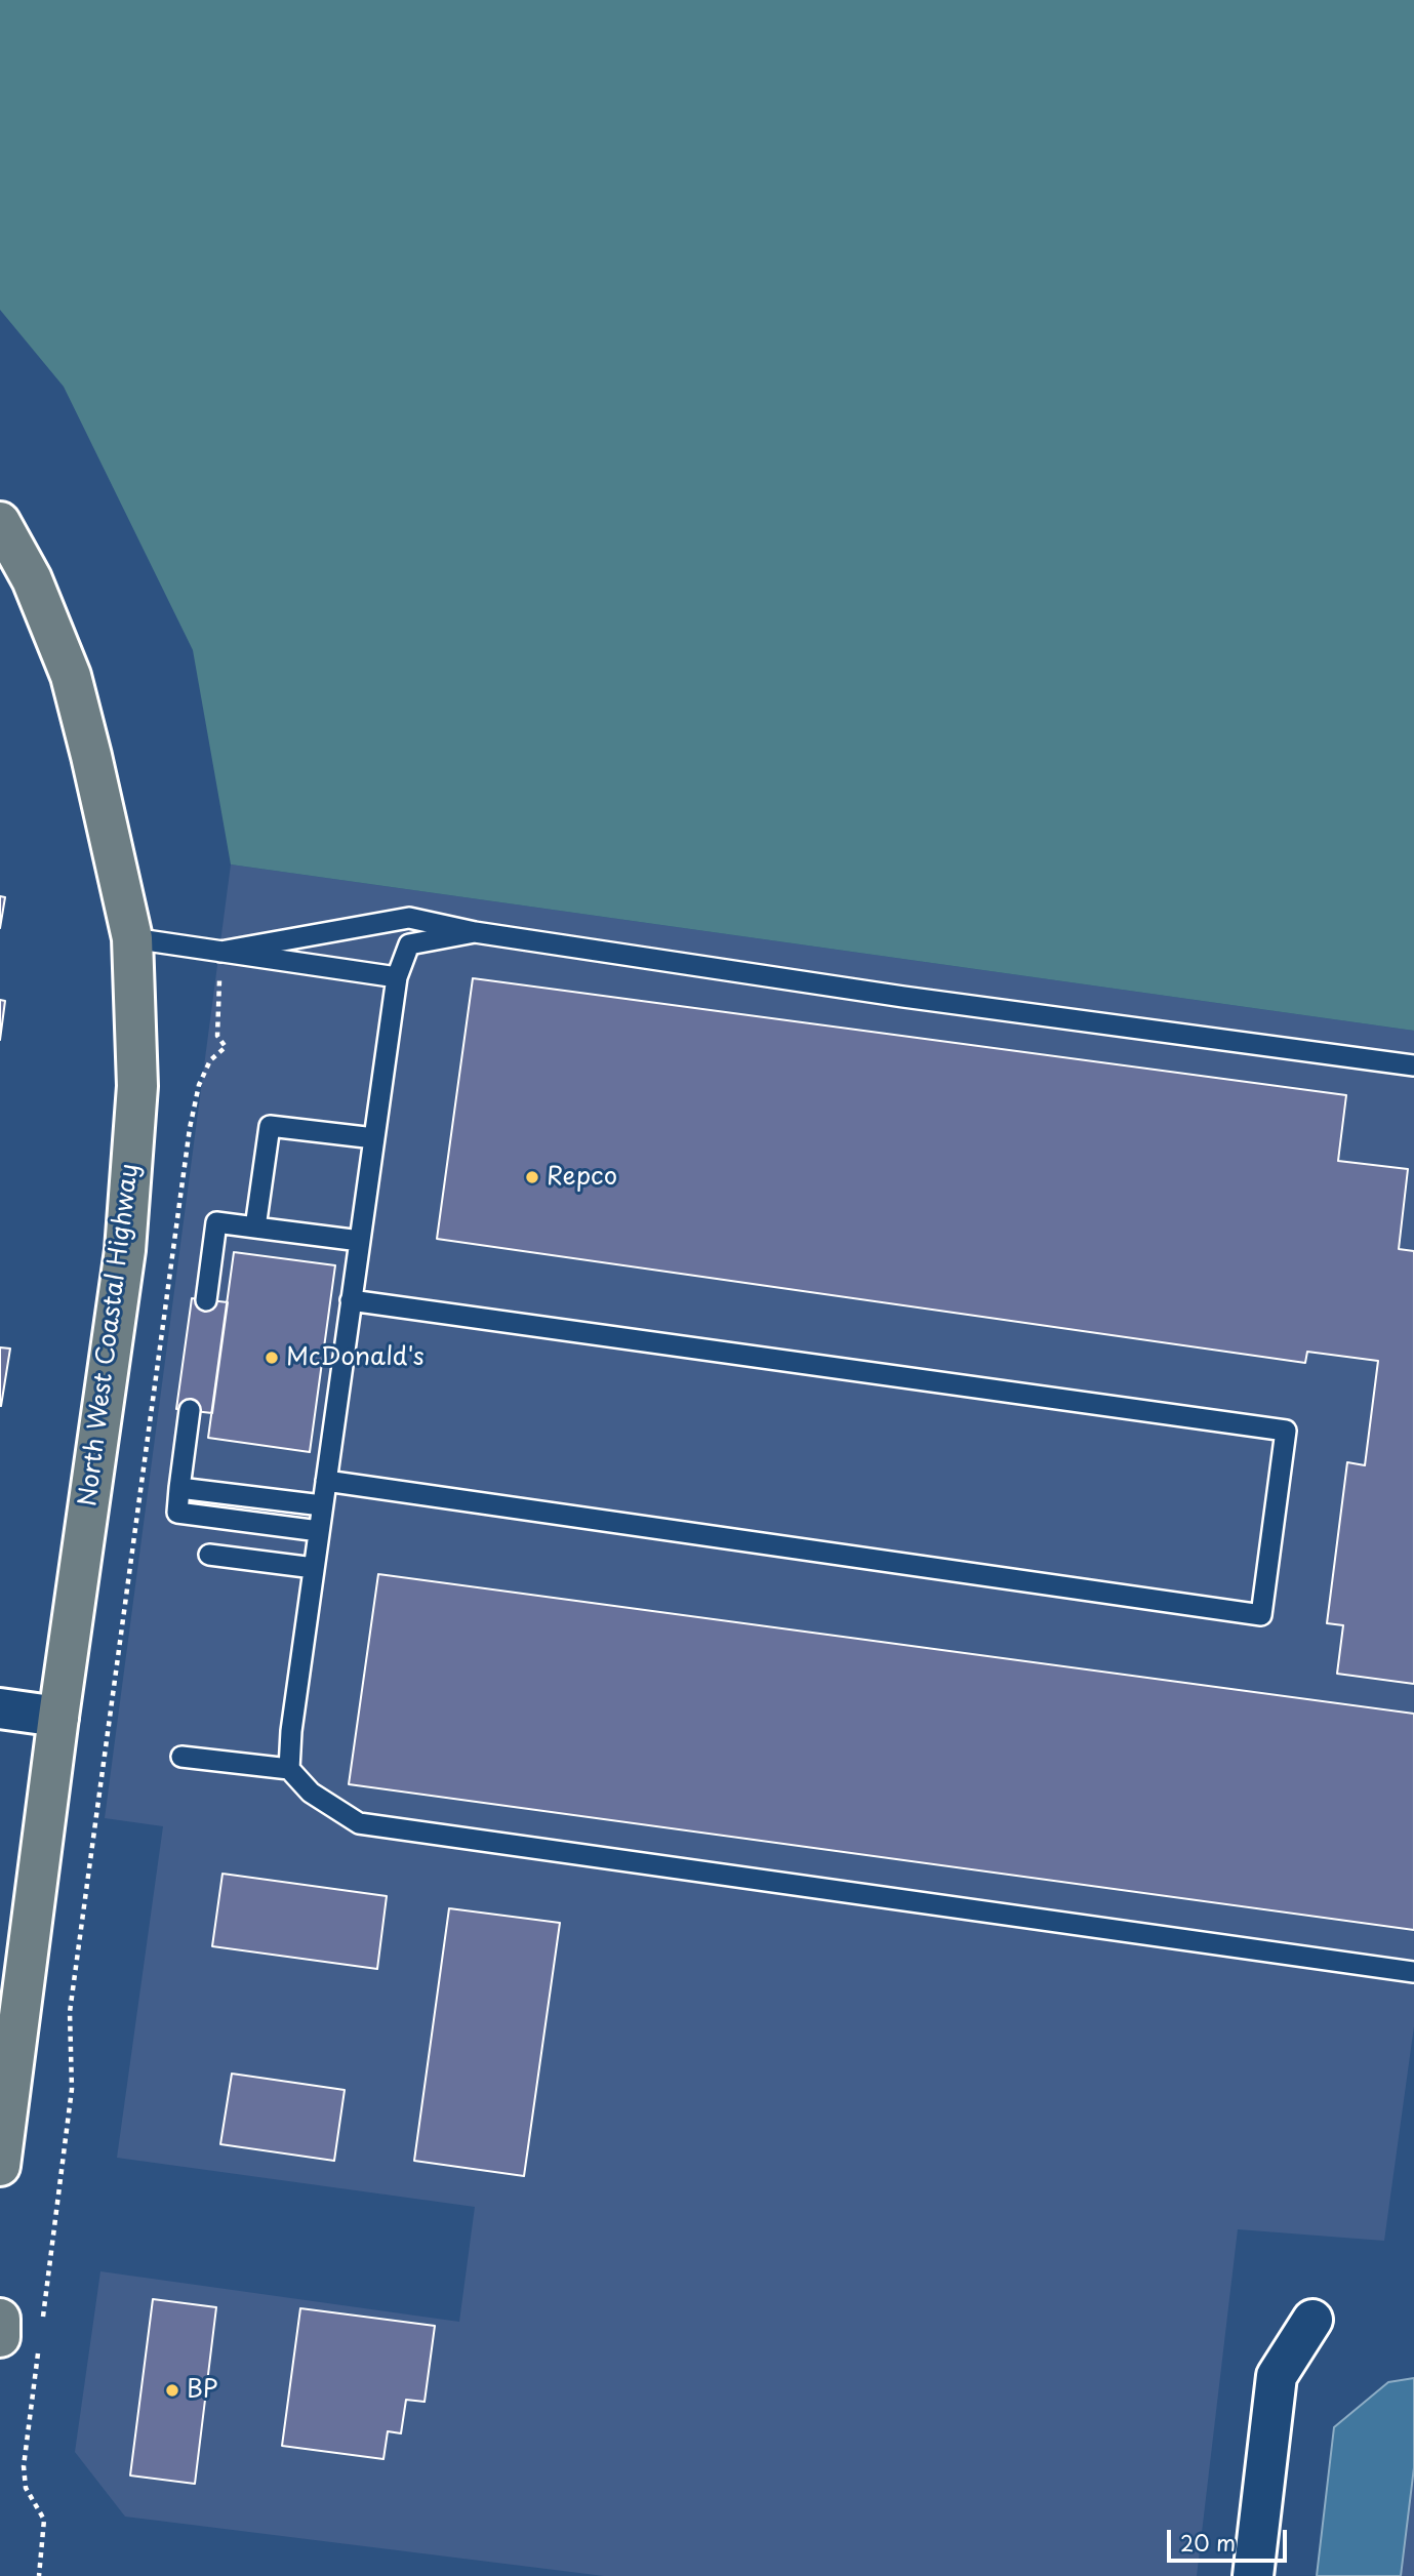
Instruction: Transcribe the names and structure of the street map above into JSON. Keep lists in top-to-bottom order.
{
  "streets": {
    "highway": ["North West Coastal Highway"]
  },
  "places": ["Repco", "McDonald's", "BP"],
  "scale_bar": "20 m"
}
